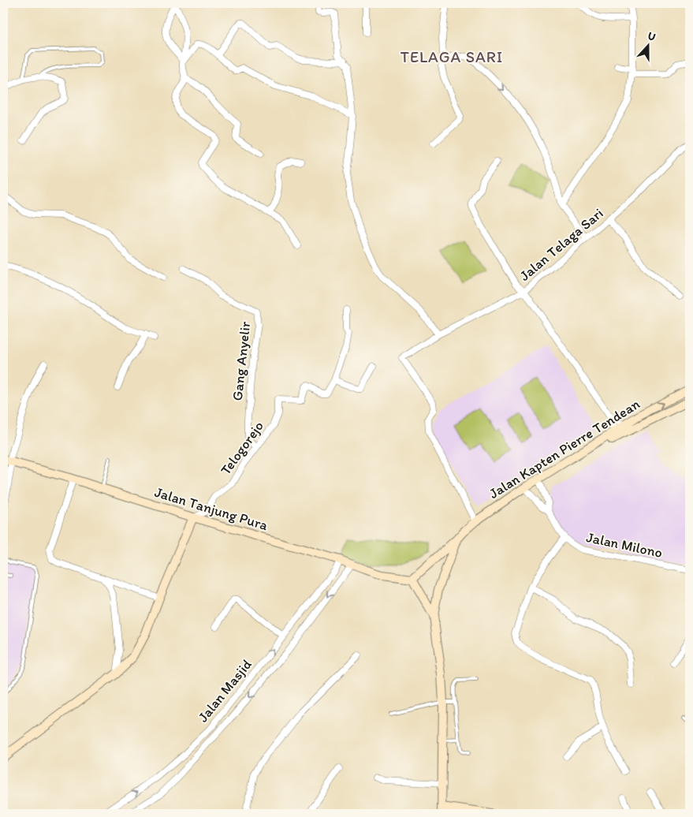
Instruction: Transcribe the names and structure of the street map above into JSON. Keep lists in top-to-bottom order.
{
  "streets": {
    "street": [
      "Jalan Telaga Sari",
      "Gang Anyelir",
      "Telogorejo",
      "Jalan Kapten Pierre Tendean",
      "Jalan Tanjung Pura",
      "Jalan Milono",
      "Jalan Masjid"
    ]
  },
  "crossings": [
    ["Jalan Telaga Sari", "Jalan Kapten Pierre Tendean"],
    ["Gang Anyelir", "Telogorejo"],
    ["Telogorejo", "Jalan Tanjung Pura"],
    ["Jalan Kapten Pierre Tendean", "Jalan Tanjung Pura"],
    ["Jalan Tanjung Pura", "Jalan Masjid"]
  ],
  "districts": ["TELAGA SARI"],
  "north": "top"
}
